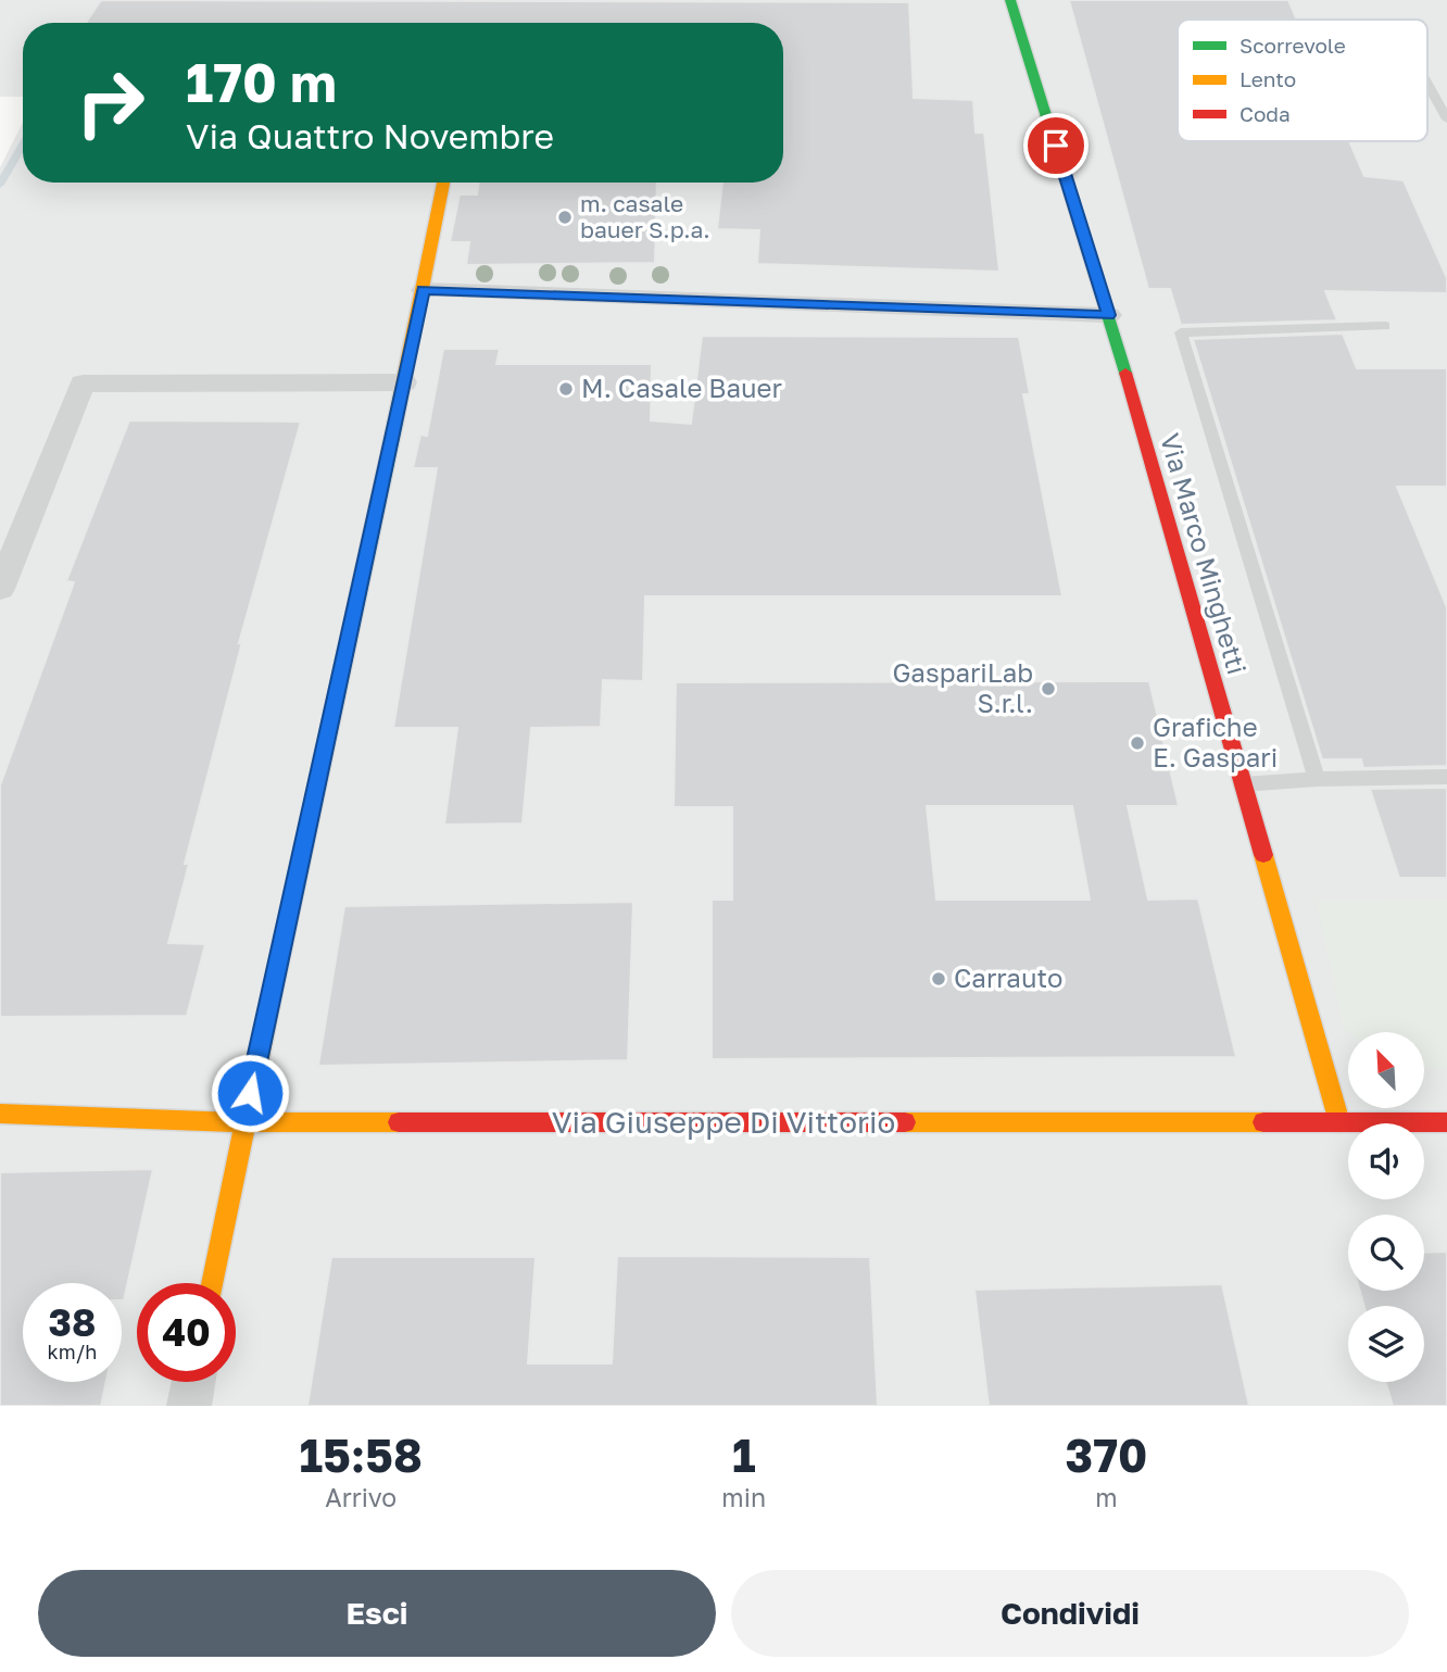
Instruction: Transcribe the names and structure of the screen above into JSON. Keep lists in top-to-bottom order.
{
  "streets": {
    "street": ["Via Marco Minghetti", "Via Giuseppe Di Vittorio"]
  },
  "crossings": [
    ["Via Marco Minghetti", "Via Giuseppe Di Vittorio"]
  ],
  "places": [
    "m. casale bauer S.p.a.",
    "M. Casale Bauer",
    "GaspariLab S.r.l.",
    "Grafiche E. Gaspari",
    "Carrauto"
  ],
  "legend": ["Scorrevole", "Lento", "Coda"],
  "north": "top left",
  "page": {
    "turn": ["170 m", "Via Quattro Novembre"],
    "speed": "38 km/h",
    "limit": "40",
    "eta": [
      "15:58",
      "Arrivo",
      "1",
      "min",
      "370",
      "m"
    ],
    "buttons": ["Esci", "Condividi"]
  }
}
